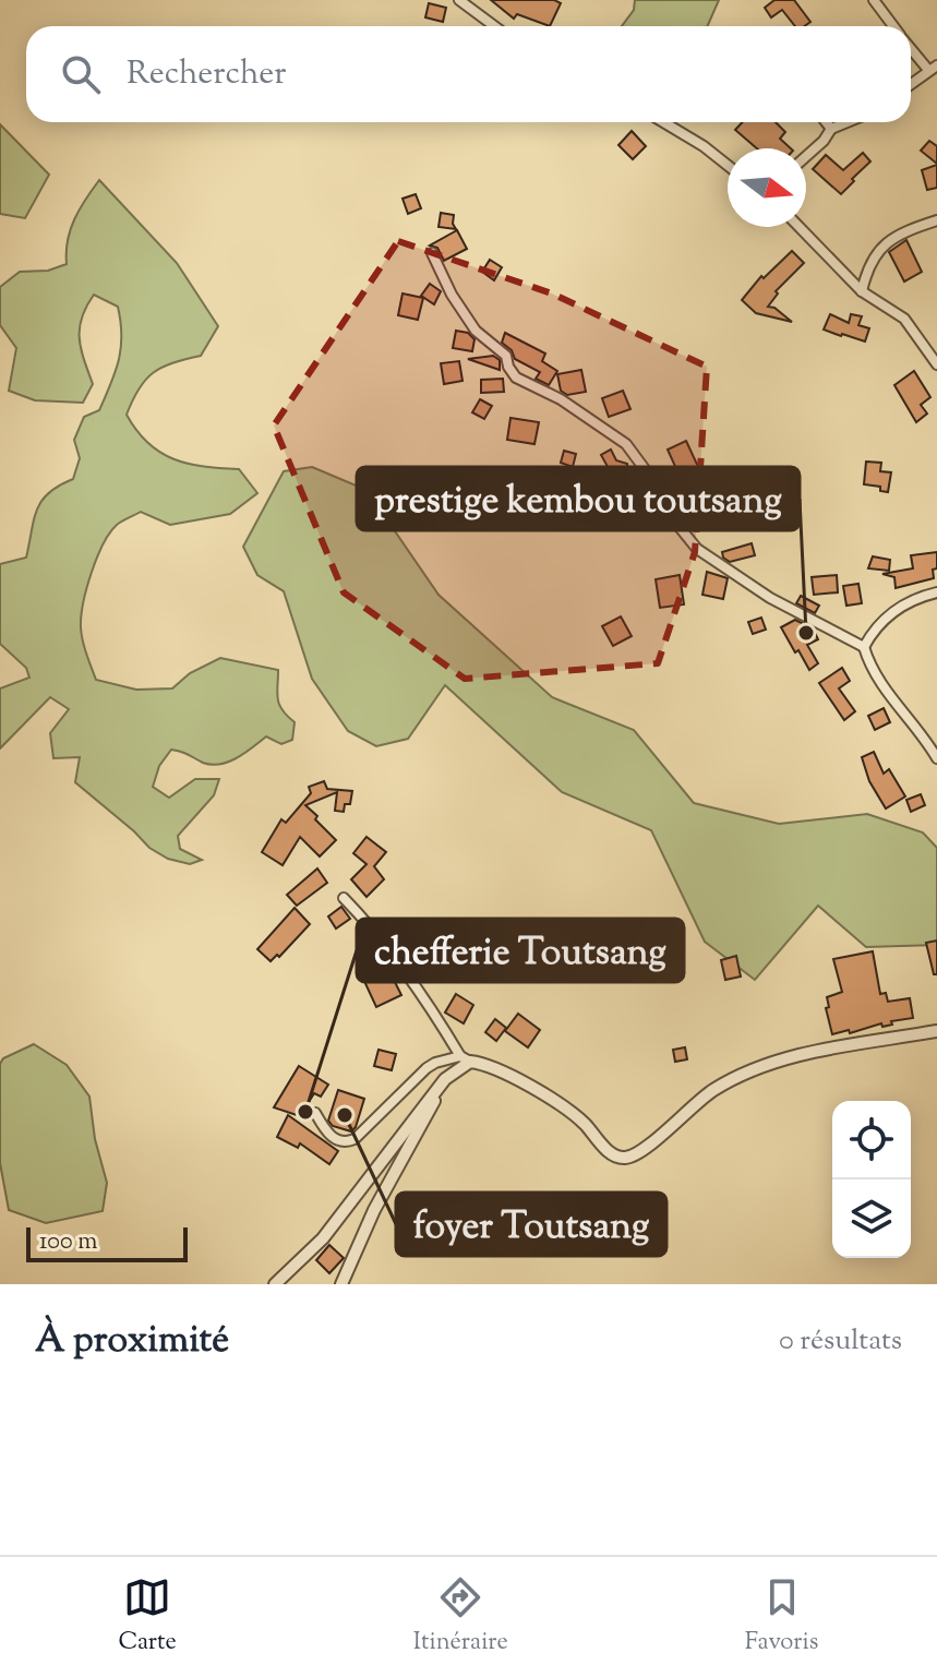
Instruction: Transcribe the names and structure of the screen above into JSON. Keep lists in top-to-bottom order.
{
  "places": ["prestige kembou toutsang", "chefferie Toutsang", "foyer Toutsang"],
  "scale_bar": "100 m",
  "north": "right",
  "page": {
    "search": "Rechercher",
    "scale": "100 m",
    "heading": ["À proximité", "0 résultats"],
    "nav": ["Carte", "Itinéraire", "Favoris"]
  }
}
